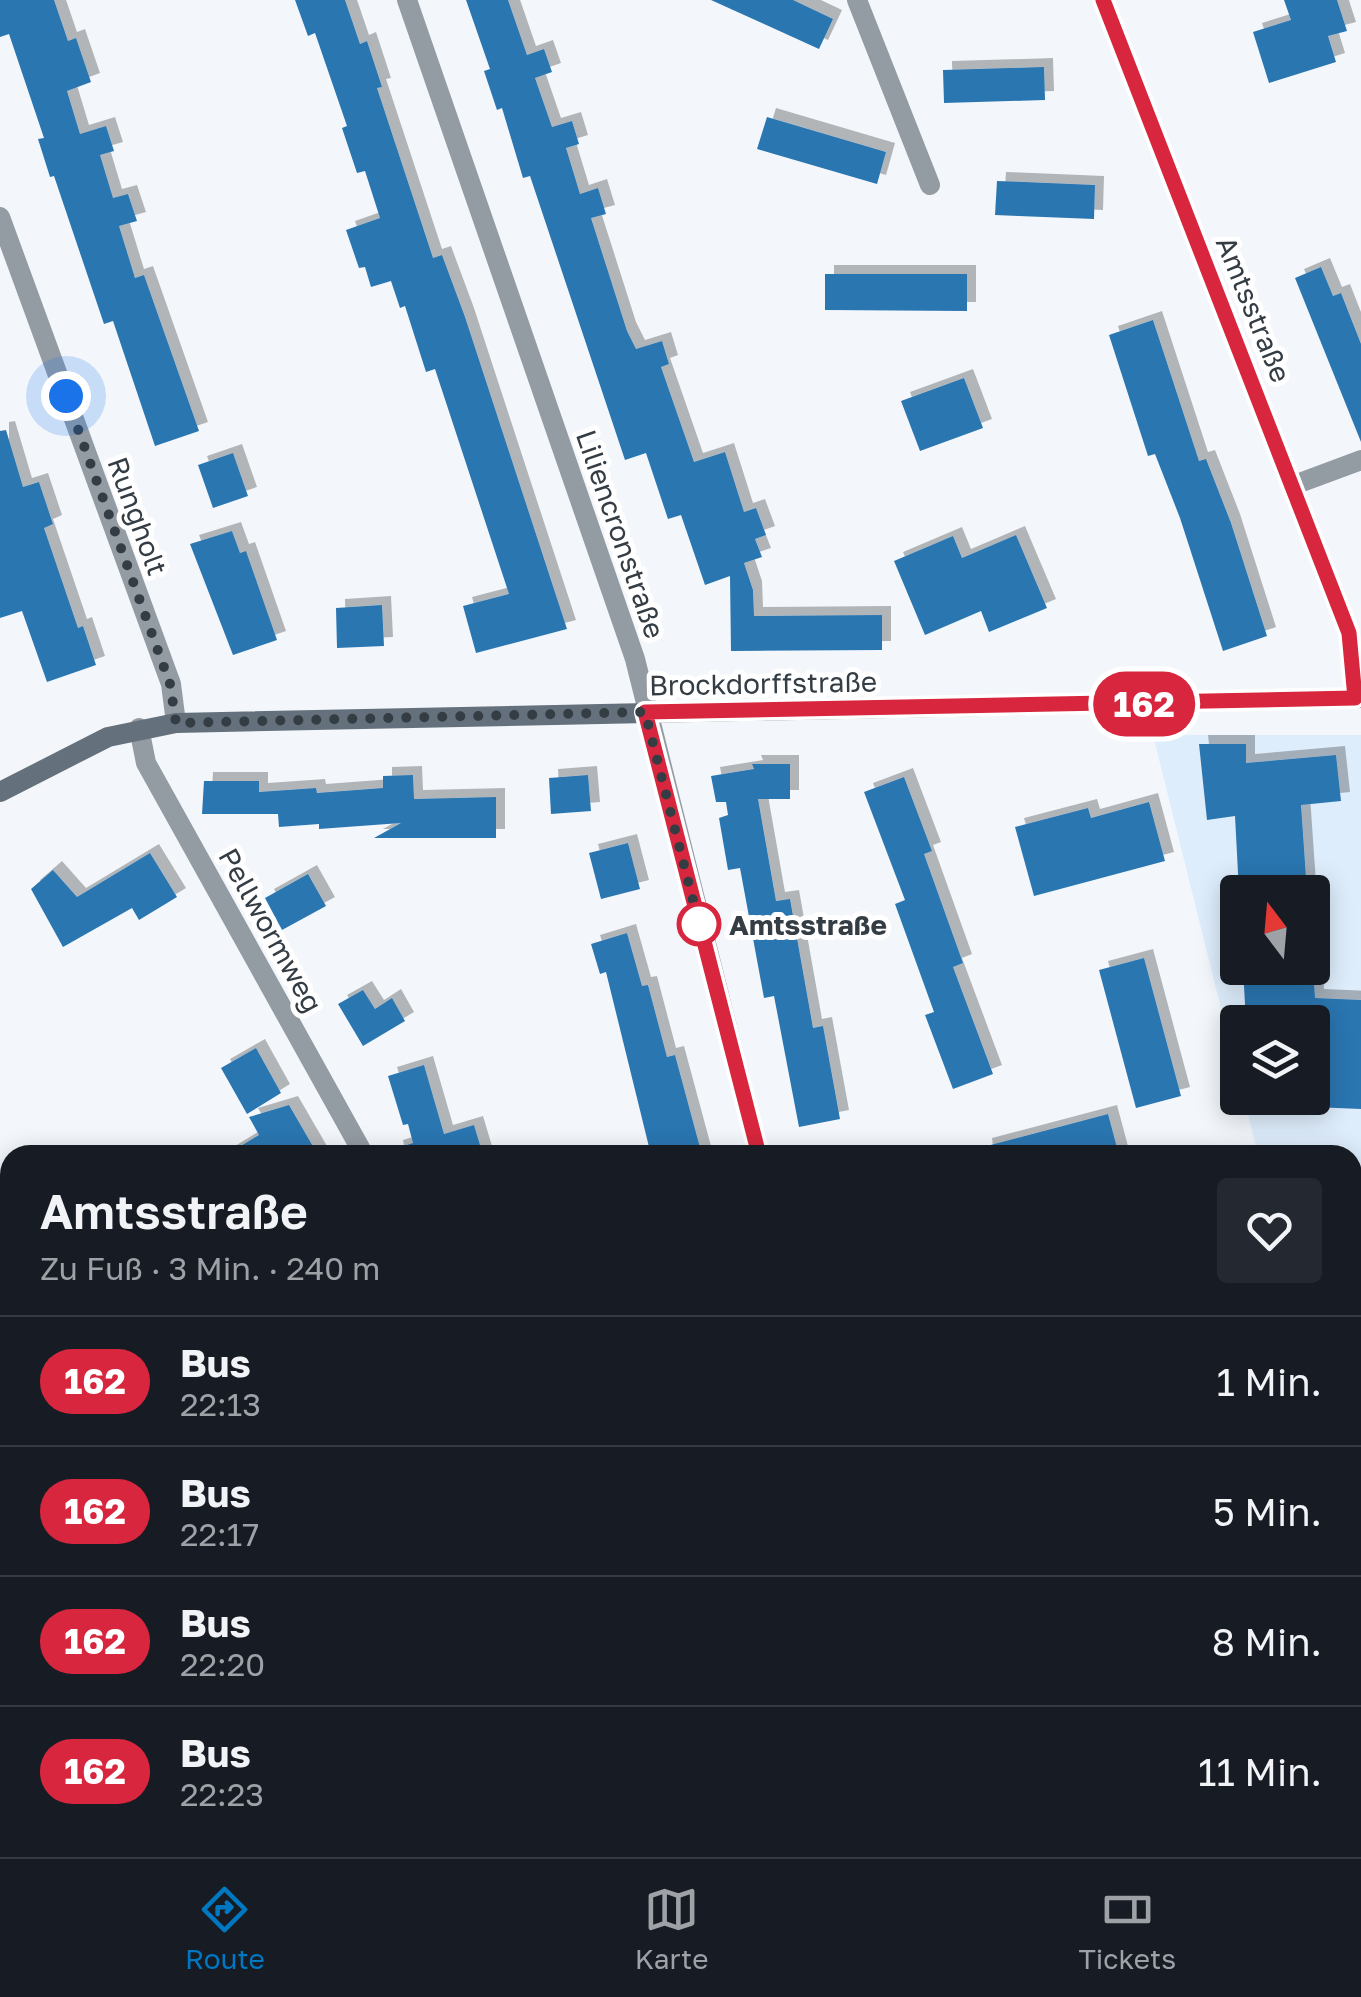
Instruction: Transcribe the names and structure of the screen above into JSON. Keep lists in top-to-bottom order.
{
  "streets": {
    "street": [
      "Amtsstraße",
      "Rungholt",
      "Liliencronstraße",
      "Brockdorffstraße",
      "Pellwormweg"
    ]
  },
  "crossings": [
    ["Amtsstraße", "Brockdorffstraße"],
    ["Rungholt", "Brockdorffstraße"],
    ["Liliencronstraße", "Brockdorffstraße"],
    ["Brockdorffstraße", "Pellwormweg"]
  ],
  "places": ["Amtsstraße"],
  "lines": ["bus line 162"],
  "north": "top",
  "page": {
    "on_map": "162",
    "heading": ["Amtsstraße", "Zu Fuß · 3 Min. · 240 m"],
    "list": [
      {
        "mark": "162",
        "name": "Bus",
        "note": "22:13",
        "value": "1 Min."
      },
      {
        "mark": "162",
        "name": "Bus",
        "note": "22:17",
        "value": "5 Min."
      },
      {
        "mark": "162",
        "name": "Bus",
        "note": "22:20",
        "value": "8 Min."
      },
      {
        "mark": "162",
        "name": "Bus",
        "note": "22:23",
        "value": "11 Min."
      }
    ],
    "tabs": ["Route", "Karte", "Tickets"]
  }
}
